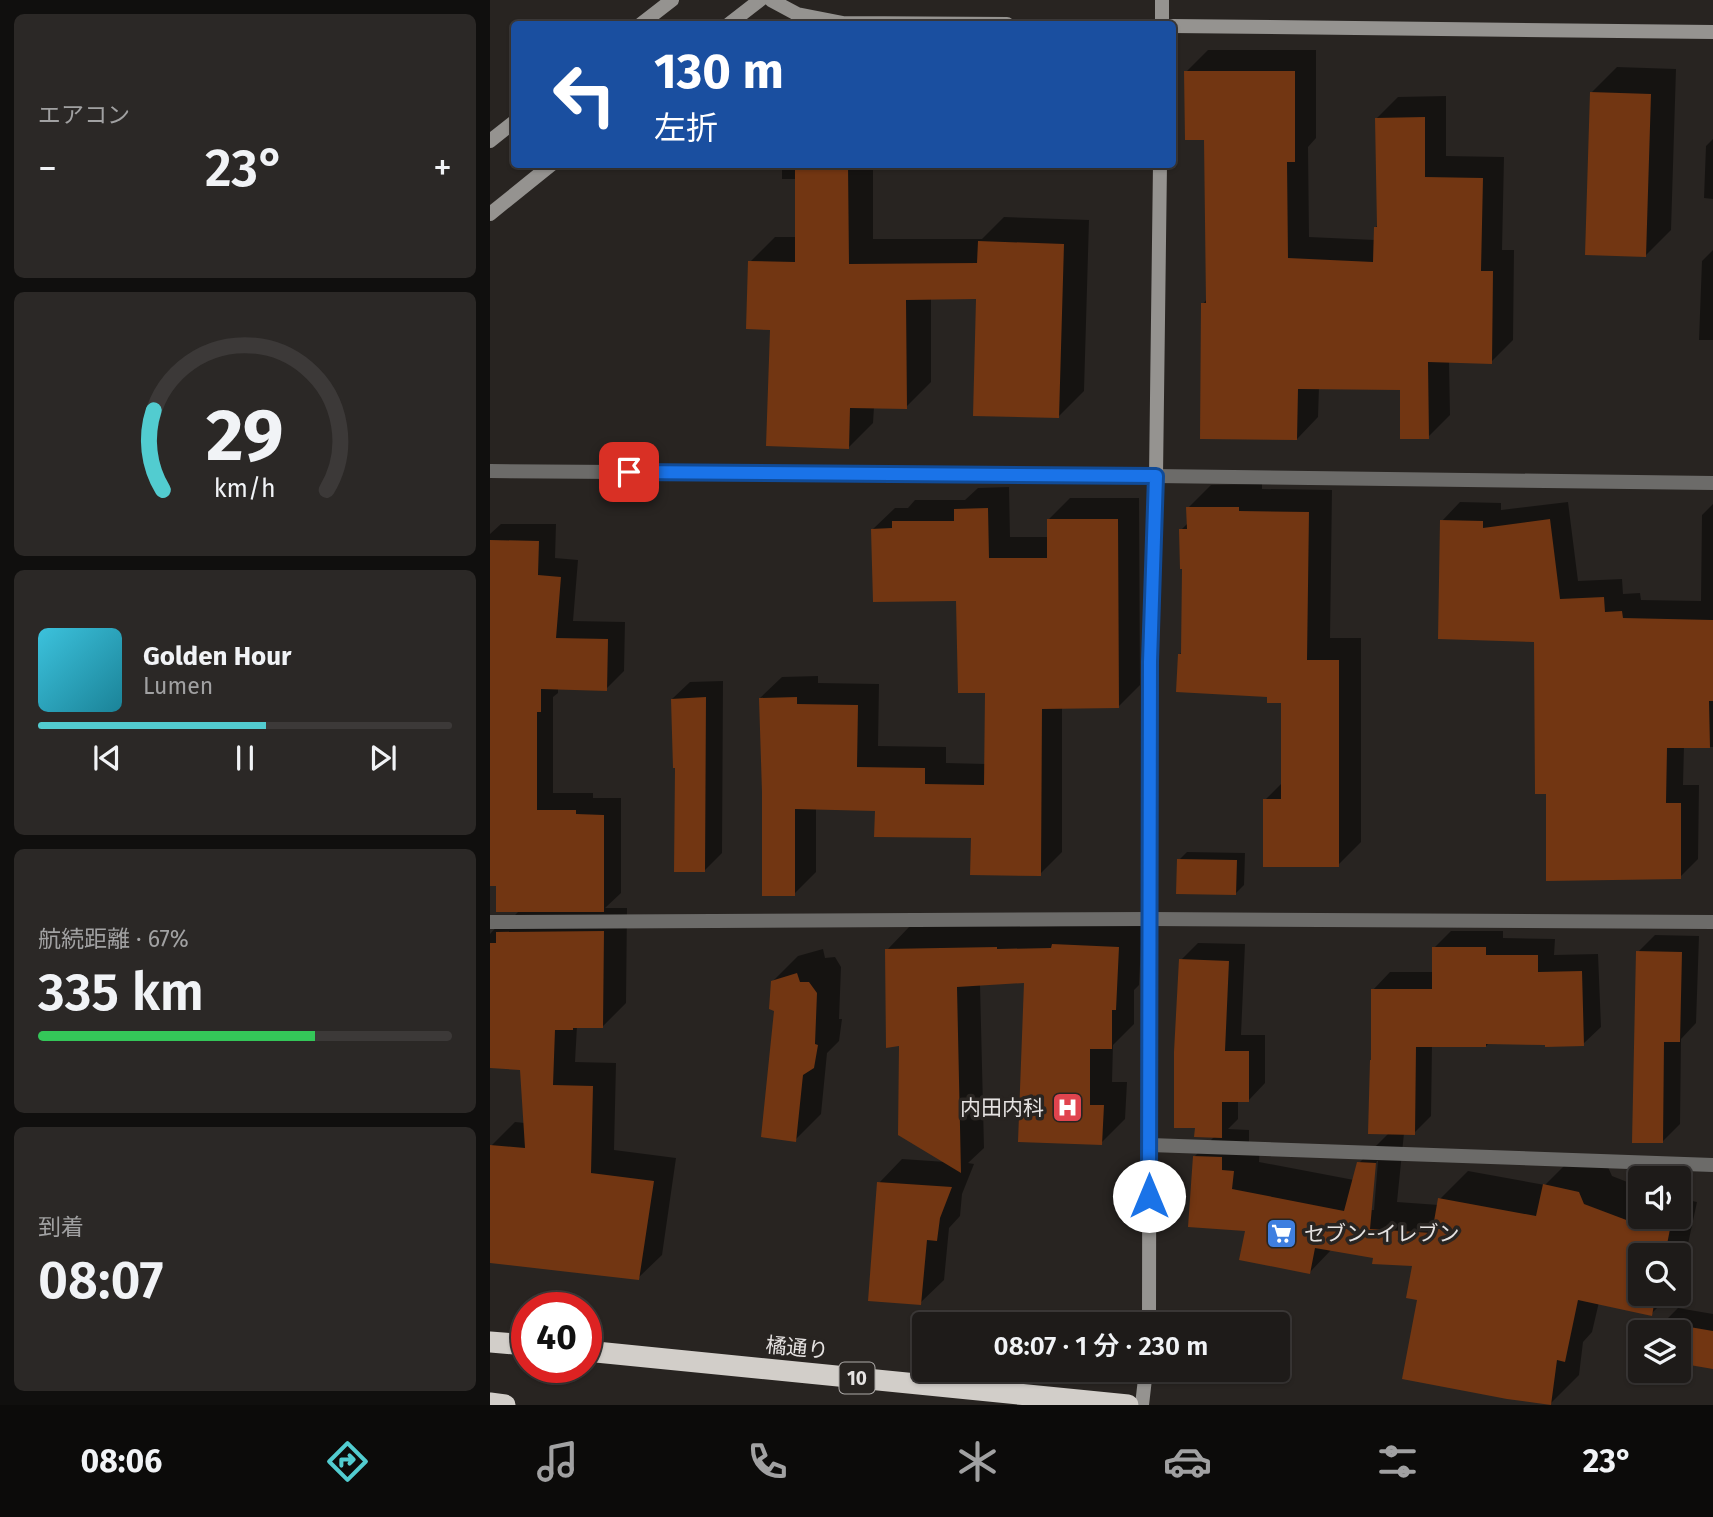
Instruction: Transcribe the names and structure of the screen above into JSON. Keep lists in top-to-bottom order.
{
  "streets": {
    "highway": ["橘通り", "10"]
  },
  "places": {
    "hospital": ["内田内科"],
    "supermarket": ["セブン-イレブン"]
  },
  "page": {
    "tile": [
      "エアコン",
      ["航続距離 · 67%", "335 km"],
      ["到着", "08:07"]
    ],
    "turn": ["130 m", "左折"],
    "heat": ["−", "23°", "+"],
    "song": ["Golden Hour", "Lumen"],
    "limit": "40",
    "trip": "08:07 · 1 分 · 230 m",
    "tabs": ["08:06", "23°"],
    "gauge": ["29", "km/h"]
  }
}
